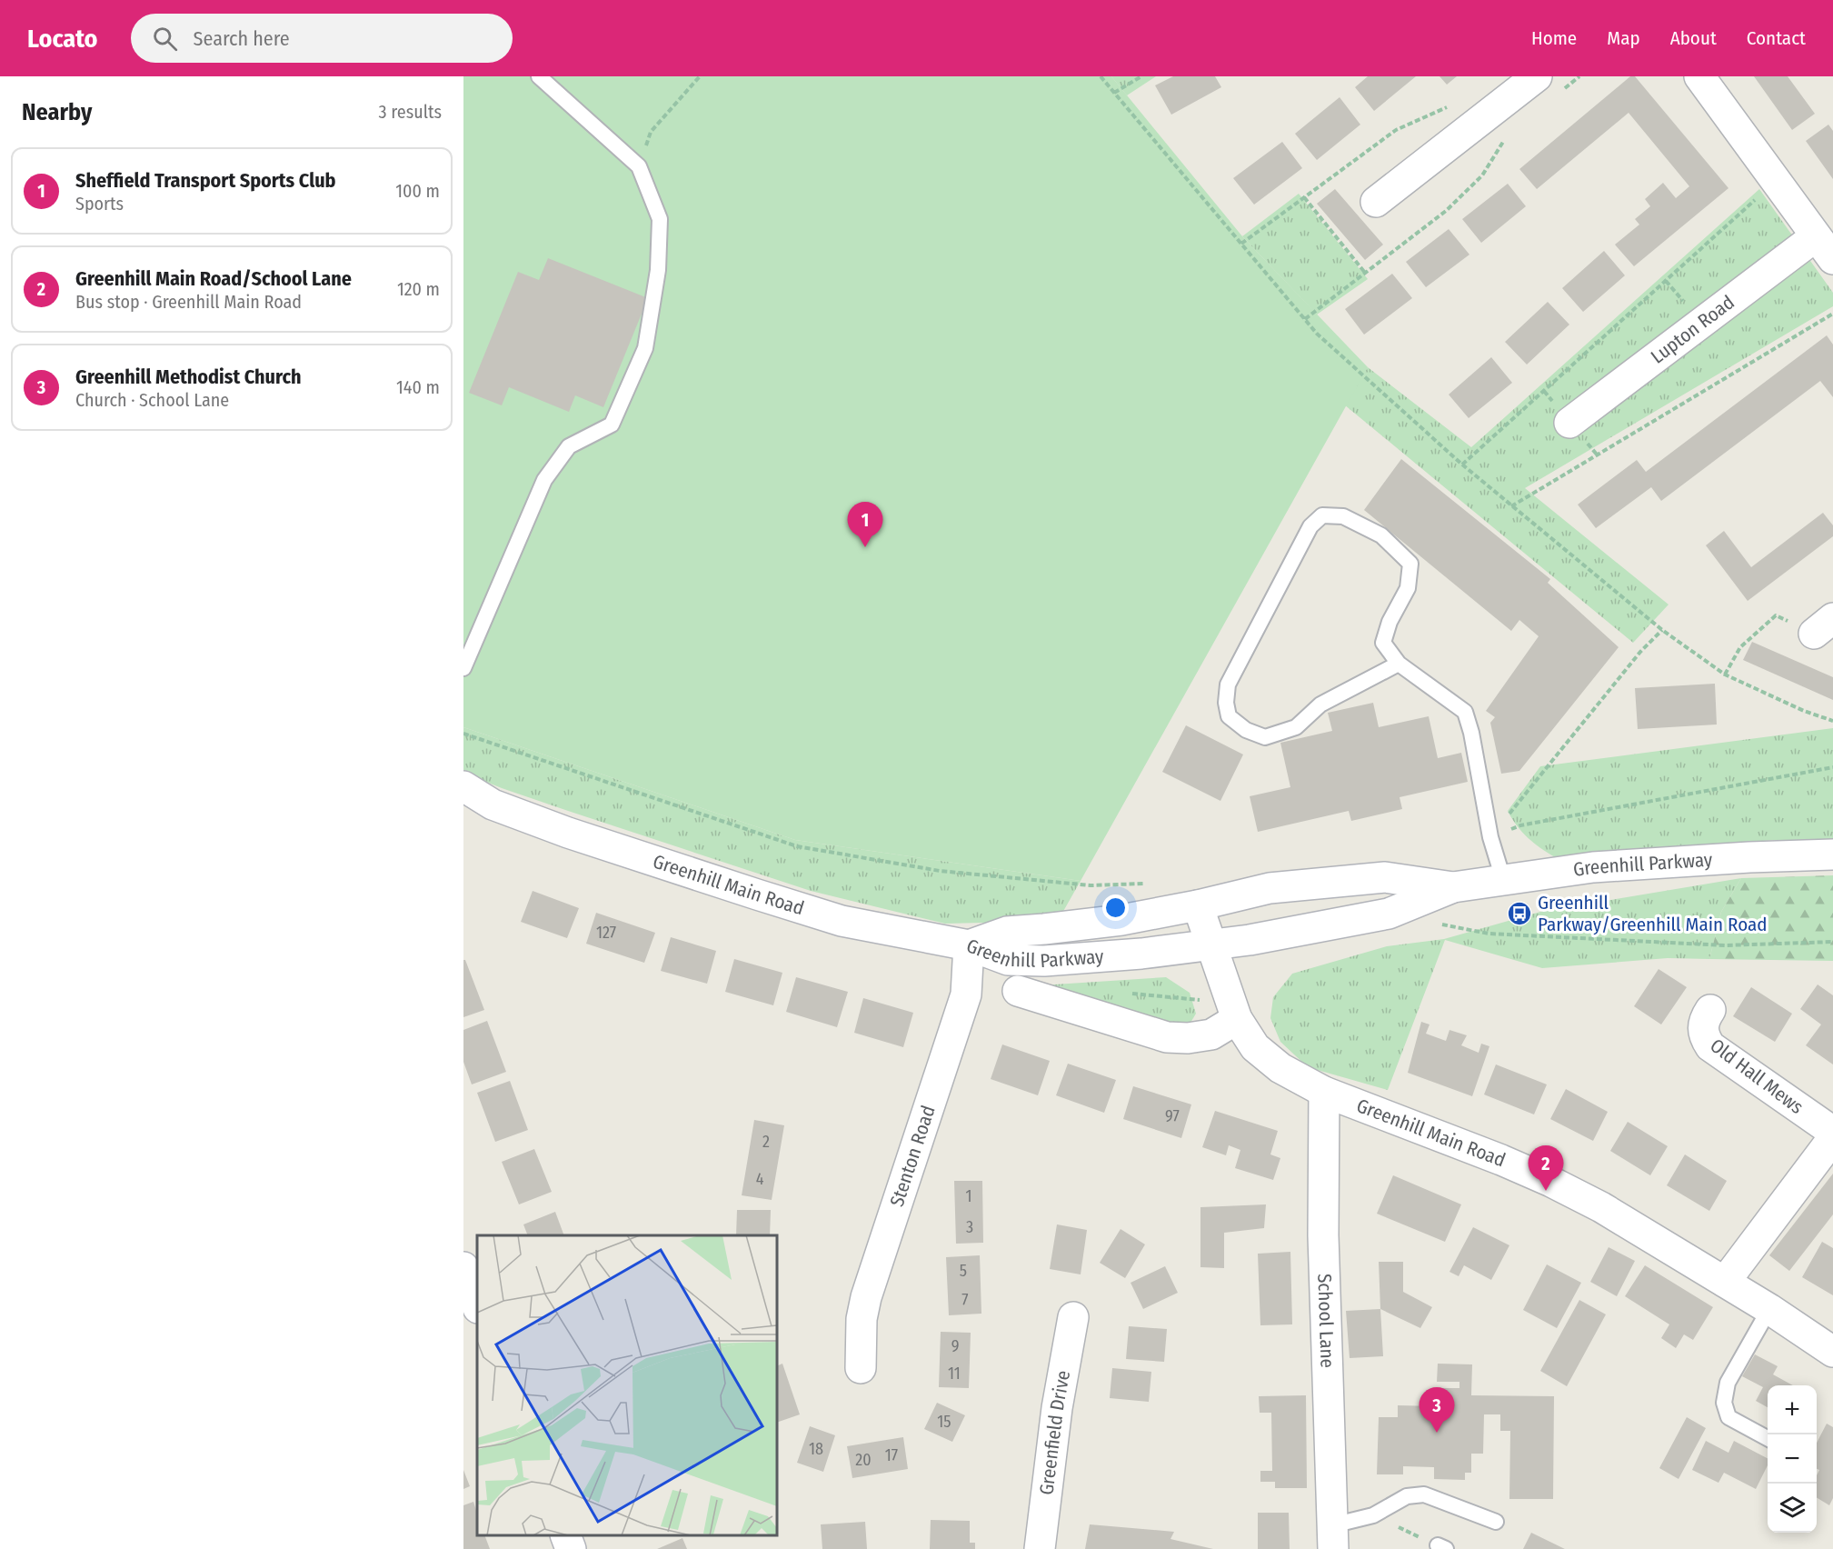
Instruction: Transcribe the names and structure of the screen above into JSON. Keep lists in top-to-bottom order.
{
  "streets": {
    "street": [
      "Lupton Road",
      "Greenhill Parkway",
      "Greenhill Main Road",
      "Old Hall Mews",
      "Stenton Road",
      "School Lane",
      "Greenfield Drive"
    ]
  },
  "crossings": [
    ["Greenhill Parkway", "Greenhill Main Road"],
    ["Greenhill Parkway", "Stenton Road"],
    ["Greenhill Main Road", "Stenton Road"],
    ["Greenhill Main Road", "School Lane"]
  ],
  "places": {
    "bus stop": ["Greenhill Parkway/Greenhill Main Road"]
  },
  "house_numbers": [
    "127",
    "97",
    "2",
    "4",
    "1",
    "3",
    "5",
    "7",
    "9",
    "11",
    "15",
    "18",
    "17",
    "20"
  ],
  "page": {
    "header": "Locato",
    "search": "Search here",
    "nav": [
      "Home",
      "Map",
      "About",
      "Contact"
    ],
    "heading": ["Nearby", "3 results"],
    "list": [
      {
        "mark": "1",
        "name": "Sheffield Transport Sports Club",
        "note": "Sports",
        "value": "100 m"
      },
      {
        "mark": "2",
        "name": "Greenhill Main Road/School Lane",
        "note": "Bus stop · Greenhill Main Road",
        "value": "120 m"
      },
      {
        "mark": "3",
        "name": "Greenhill Methodist Church",
        "note": "Church · School Lane",
        "value": "140 m"
      }
    ],
    "pins": ["1", "2", "3"],
    "map_buttons": ["+", "−"]
  }
}
